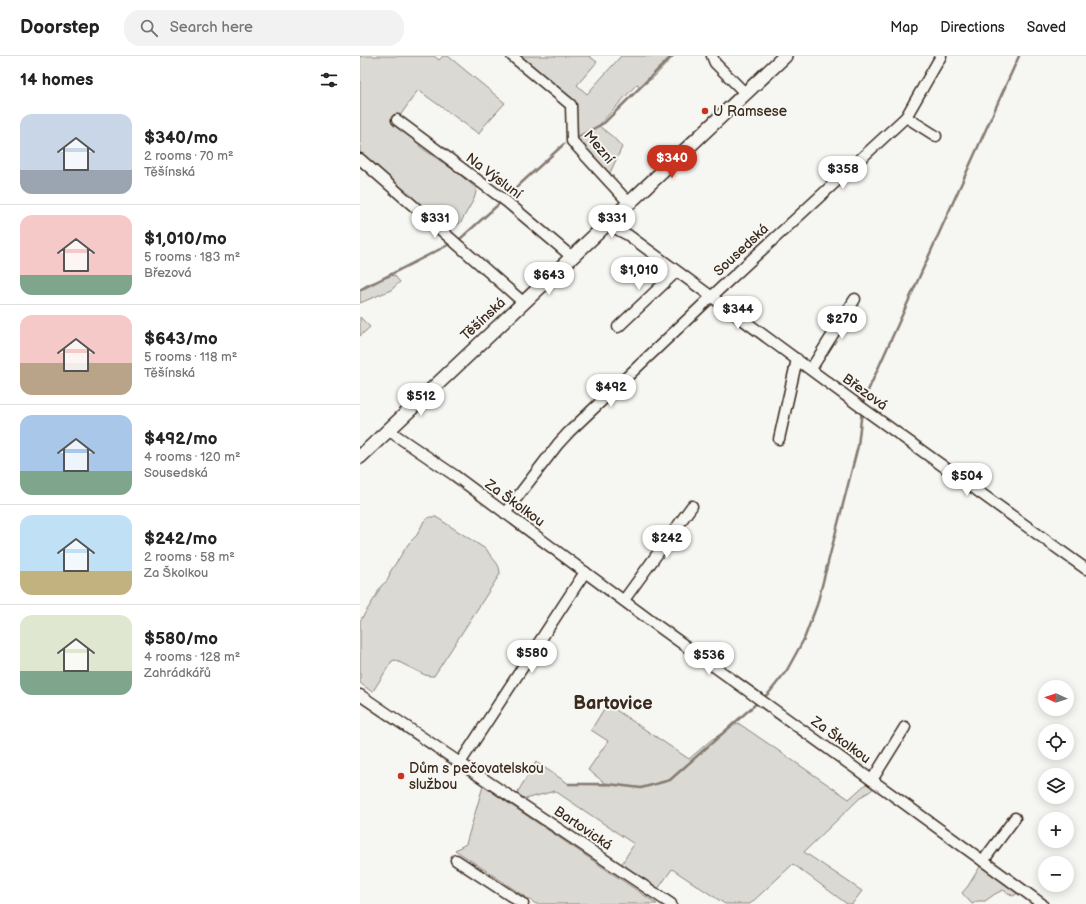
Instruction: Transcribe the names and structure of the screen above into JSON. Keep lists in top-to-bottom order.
{
  "streets": {
    "main road": ["Těšínská"],
    "street": [
      "Mezní",
      "Na Výsluní",
      "Sousedská",
      "Březová",
      "Za Školkou",
      "Bartovická"
    ]
  },
  "crossings": [
    ["Mezní", "Těšínská"],
    ["Na Výsluní", "Těšínská"],
    ["Sousedská", "Březová"],
    ["Sousedská", "Za Školkou"],
    ["Těšínská", "Březová"],
    ["Těšínská", "Za Školkou"]
  ],
  "districts": ["Bartovice"],
  "places": ["U Ramsese", "Dům s pečovatelskou službou"],
  "north": "left",
  "page": {
    "header": "Doorstep",
    "search": "Search here",
    "nav": ["Map", "Directions", "Saved"],
    "heading": "14 homes",
    "list": [
      {
        "name": "$340/mo",
        "note": "2 rooms · 70 m² · Těšínská"
      },
      {
        "name": "$1,010/mo",
        "note": "5 rooms · 183 m² · Březová"
      },
      {
        "name": "$643/mo",
        "note": "5 rooms · 118 m² · Těšínská"
      },
      {
        "name": "$492/mo",
        "note": "4 rooms · 120 m² · Sousedská"
      },
      {
        "name": "$242/mo",
        "note": "2 rooms · 58 m² · Za Školkou"
      },
      {
        "name": "$580/mo",
        "note": "4 rooms · 128 m² · Zahrádkářů"
      }
    ],
    "price": [
      "$340",
      "$358",
      "$331",
      "$331",
      "$1,010",
      "$643",
      "$344",
      "$270",
      "$492",
      "$512",
      "$504",
      "$242",
      "$580",
      "$536"
    ],
    "map_buttons": ["+", "−"]
  }
}
